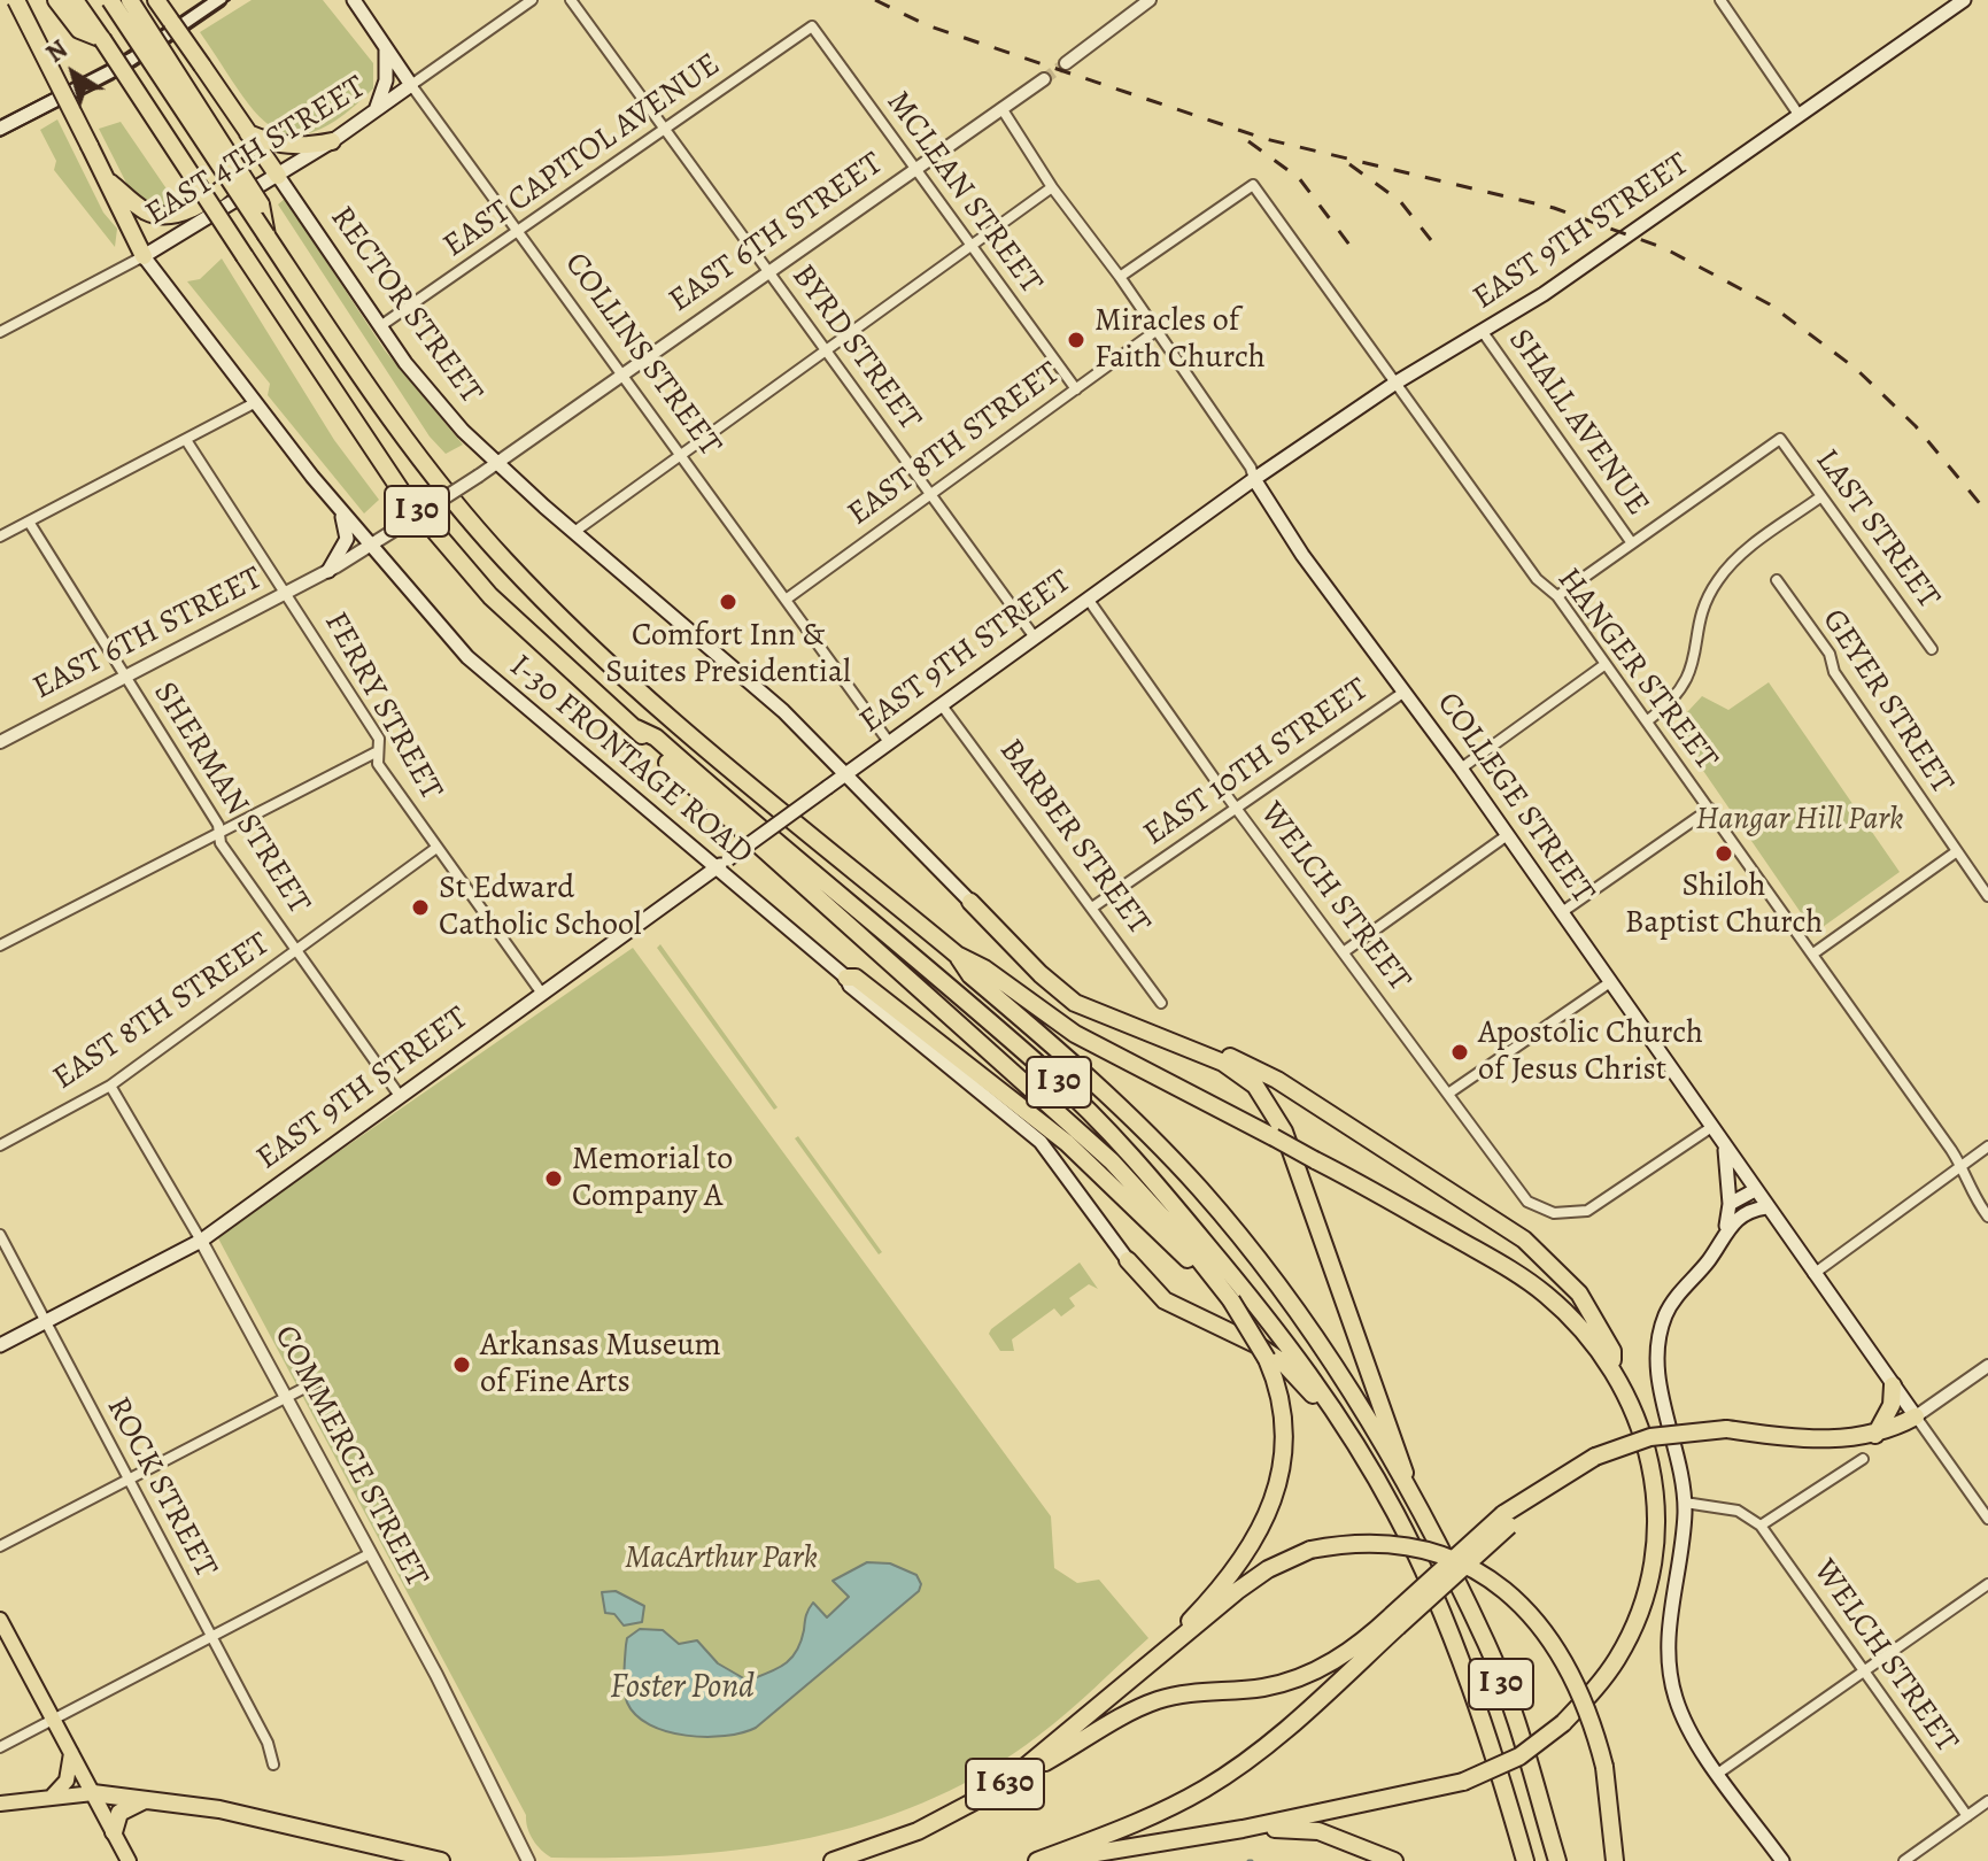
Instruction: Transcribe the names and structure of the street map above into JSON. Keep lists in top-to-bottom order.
{
  "streets": {
    "highway": ["I 30", "I 630"],
    "main road": [
      "EAST 4TH STREET",
      "EAST 9TH STREET",
      "RECTOR STREET",
      "COLLINS STREET",
      "I-30 FRONTAGE ROAD",
      "COLLEGE STREET"
    ],
    "street": [
      "EAST CAPITOL AVENUE",
      "MCLEAN STREET",
      "EAST 6TH STREET",
      "BYRD STREET",
      "SHALL AVENUE",
      "EAST 8TH STREET",
      "LAST STREET",
      "HANGER STREET",
      "GEYER STREET",
      "FERRY STREET",
      "EAST 10TH STREET",
      "SHERMAN STREET",
      "BARBER STREET",
      "WELCH STREET",
      "COMMERCE STREET",
      "ROCK STREET"
    ]
  },
  "crossings": [
    ["EAST 4TH STREET", "RECTOR STREET"],
    ["EAST 4TH STREET", "COLLINS STREET"],
    ["EAST 4TH STREET", "I-30 FRONTAGE ROAD"],
    ["EAST CAPITOL AVENUE", "MCLEAN STREET"],
    ["EAST CAPITOL AVENUE", "RECTOR STREET"],
    ["EAST CAPITOL AVENUE", "BYRD STREET"],
    ["EAST CAPITOL AVENUE", "COLLINS STREET"],
    ["MCLEAN STREET", "EAST 6TH STREET"],
    ["MCLEAN STREET", "EAST 8TH STREET"],
    ["EAST 9TH STREET", "BYRD STREET"],
    ["EAST 9TH STREET", "COLLINS STREET"],
    ["EAST 9TH STREET", "SHALL AVENUE"],
    ["EAST 9TH STREET", "HANGER STREET"],
    ["EAST 9TH STREET", "FERRY STREET"],
    ["EAST 9TH STREET", "I-30 FRONTAGE ROAD"],
    ["EAST 9TH STREET", "SHERMAN STREET"],
    ["EAST 9TH STREET", "COLLEGE STREET"],
    ["EAST 9TH STREET", "BARBER STREET"],
    ["EAST 9TH STREET", "WELCH STREET"],
    ["EAST 9TH STREET", "COMMERCE STREET"],
    ["EAST 9TH STREET", "ROCK STREET"],
    ["EAST 6TH STREET", "RECTOR STREET"],
    ["EAST 6TH STREET", "BYRD STREET"],
    ["EAST 6TH STREET", "COLLINS STREET"],
    ["EAST 6TH STREET", "FERRY STREET"],
    ["EAST 6TH STREET", "I-30 FRONTAGE ROAD"],
    ["EAST 6TH STREET", "SHERMAN STREET"],
    ["EAST 6TH STREET", "COLLEGE STREET"],
    ["BYRD STREET", "EAST 8TH STREET"],
    ["COLLINS STREET", "EAST 8TH STREET"],
    ["SHALL AVENUE", "LAST STREET"],
    ["EAST 8TH STREET", "FERRY STREET"],
    ["EAST 8TH STREET", "SHERMAN STREET"],
    ["EAST 8TH STREET", "COLLEGE STREET"],
    ["EAST 8TH STREET", "COMMERCE STREET"],
    ["HANGER STREET", "COLLEGE STREET"],
    ["EAST 10TH STREET", "COLLEGE STREET"],
    ["EAST 10TH STREET", "BARBER STREET"],
    ["EAST 10TH STREET", "WELCH STREET"],
    ["COLLEGE STREET", "WELCH STREET"]
  ],
  "water": ["Foster Pond"],
  "parks": ["Hangar Hill Park", "MacArthur Park"],
  "places": [
    "Miracles of Faith Church",
    "Comfort Inn & Suites Presidential",
    "Shiloh Baptist Church",
    "St Edward Catholic School",
    "Apostolic Church of Jesus Christ",
    "Memorial to Company A",
    "Arkansas Museum of Fine Arts"
  ],
  "north": "top left"
}
